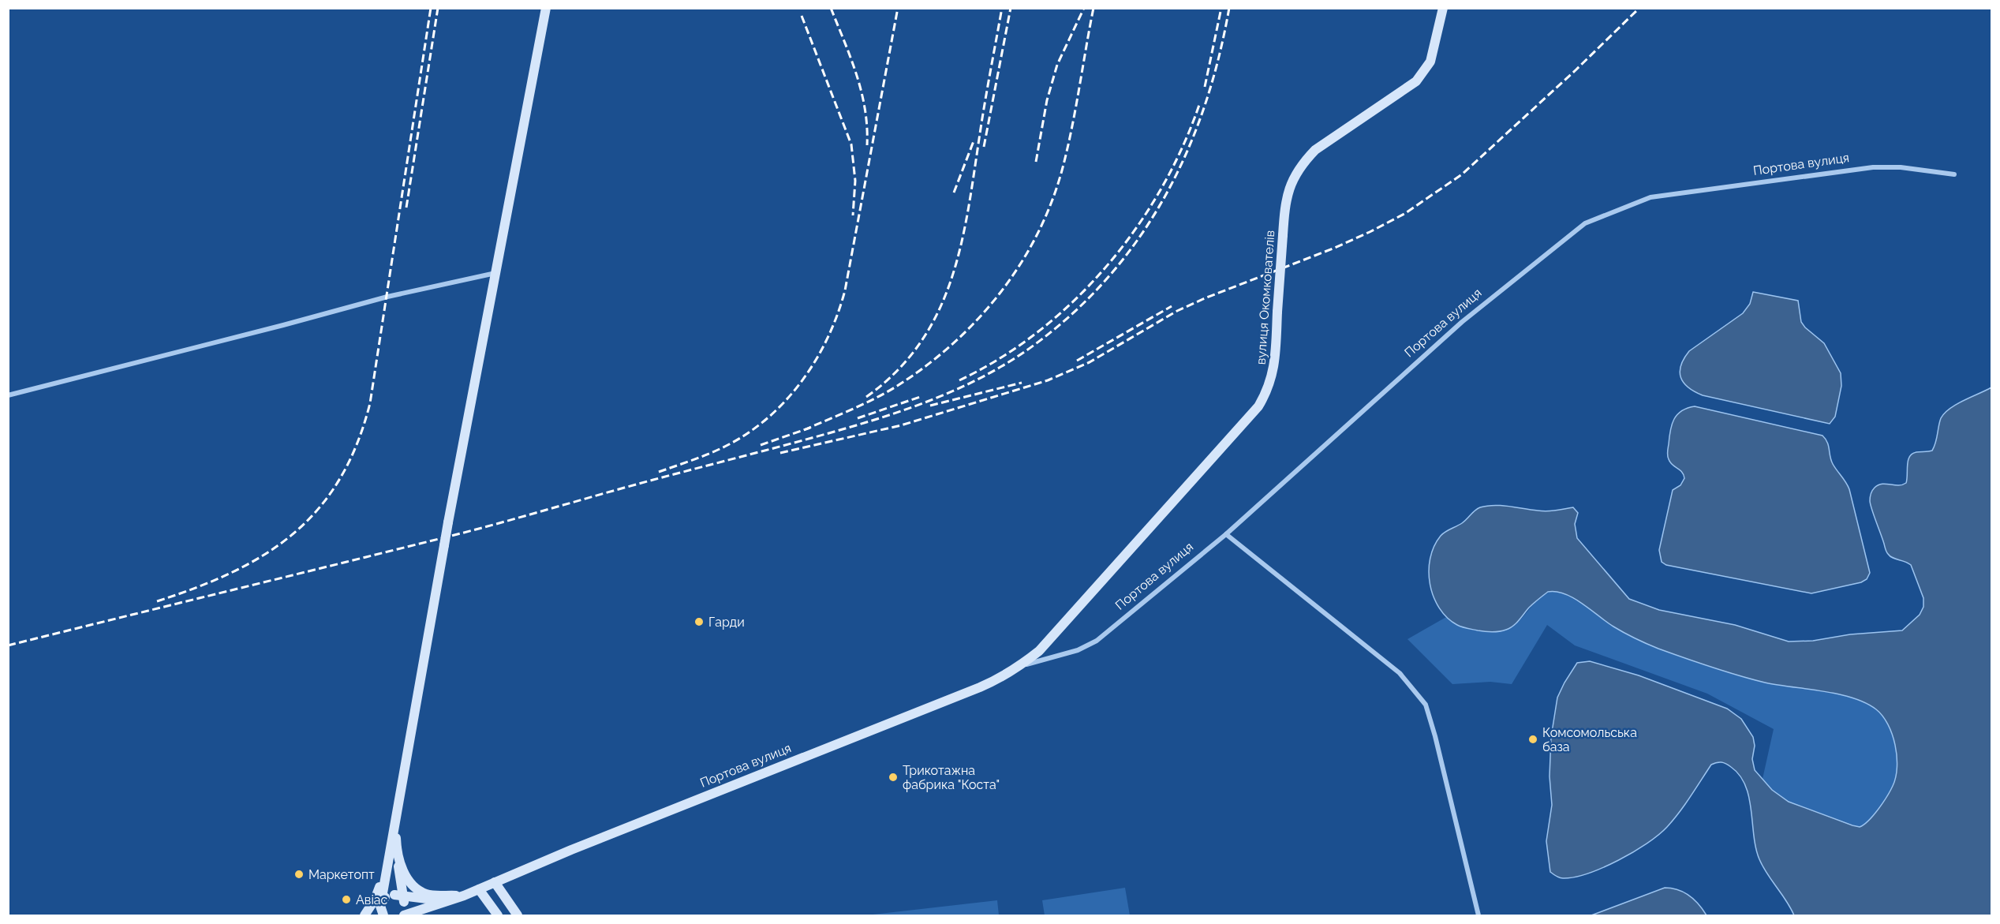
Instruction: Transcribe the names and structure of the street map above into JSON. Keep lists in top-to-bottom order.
{
  "streets": {
    "street": ["Портова вулиця", "вулиця Окомкователів"]
  },
  "crossings": [
    ["Портова вулиця", "вулиця Окомкователів"]
  ],
  "places": [
    "Гарди",
    "Комсомольська база",
    "Трикотажна фабрика \"Коста\"",
    "Маркетопт",
    "Авіас"
  ]
}
